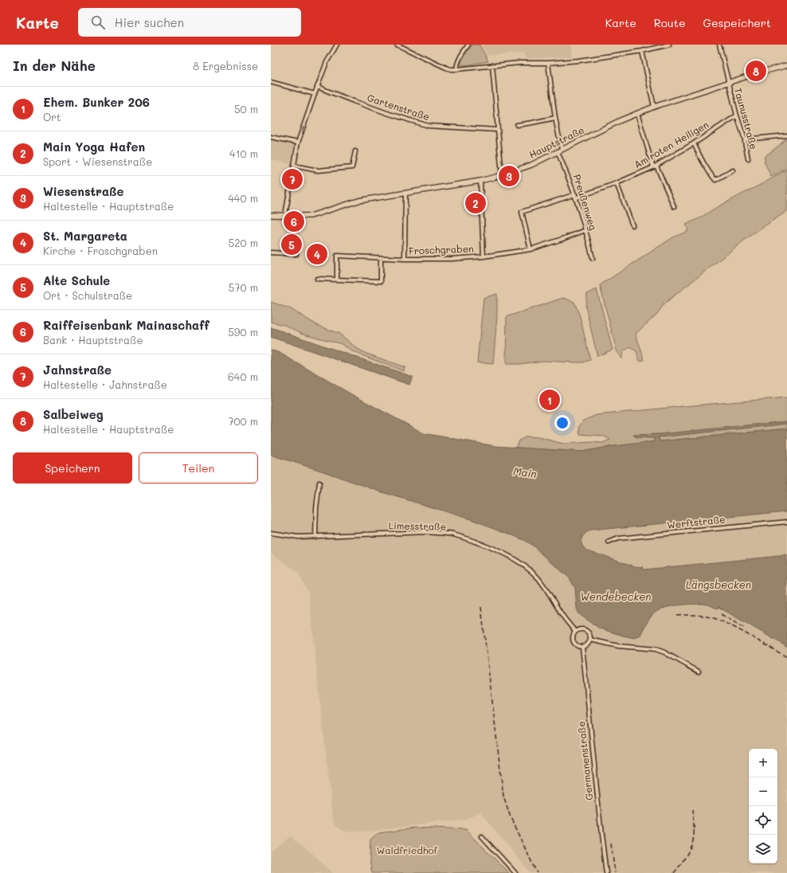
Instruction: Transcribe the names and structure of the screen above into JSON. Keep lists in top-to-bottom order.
{
  "streets": {
    "street": [
      "Gartenstraße",
      "Taunusstraße",
      "Hauptstraße",
      "Am roten Heiligen",
      "Preußenweg",
      "Froschgraben",
      "Werftstraße",
      "Limesstraße",
      "Germanenstraße"
    ]
  },
  "crossings": [
    ["Taunusstraße", "Hauptstraße"],
    ["Taunusstraße", "Am roten Heiligen"],
    ["Hauptstraße", "Preußenweg"],
    ["Am roten Heiligen", "Preußenweg"],
    ["Preußenweg", "Froschgraben"],
    ["Limesstraße", "Germanenstraße"]
  ],
  "water": ["Main", "Längsbecken", "Wendebecken"],
  "parks": ["Waldfriedhof"],
  "page": {
    "header": "Karte",
    "search": "Hier suchen",
    "nav": ["Karte", "Route", "Gespeichert"],
    "heading": ["In der Nähe", "8 Ergebnisse"],
    "pins": [
      "8",
      "3",
      "7",
      "2",
      "6",
      "5",
      "4",
      "1"
    ],
    "list": [
      {
        "mark": "1",
        "name": "Ehem. Bunker 206",
        "note": "Ort",
        "value": "50 m"
      },
      {
        "mark": "2",
        "name": "Main Yoga Hafen",
        "note": "Sport · Wiesenstraße",
        "value": "410 m"
      },
      {
        "mark": "3",
        "name": "Wiesenstraße",
        "note": "Haltestelle · Hauptstraße",
        "value": "440 m"
      },
      {
        "mark": "4",
        "name": "St. Margareta",
        "note": "Kirche · Froschgraben",
        "value": "520 m"
      },
      {
        "mark": "5",
        "name": "Alte Schule",
        "note": "Ort · Schulstraße",
        "value": "570 m"
      },
      {
        "mark": "6",
        "name": "Raiffeisenbank Mainaschaff",
        "note": "Bank · Hauptstraße",
        "value": "590 m"
      },
      {
        "mark": "7",
        "name": "Jahnstraße",
        "note": "Haltestelle · Jahnstraße",
        "value": "640 m"
      },
      {
        "mark": "8",
        "name": "Salbeiweg",
        "note": "Haltestelle · Hauptstraße",
        "value": "700 m"
      }
    ],
    "buttons": ["Speichern", "Teilen"],
    "map_buttons": ["+", "−"]
  }
}
